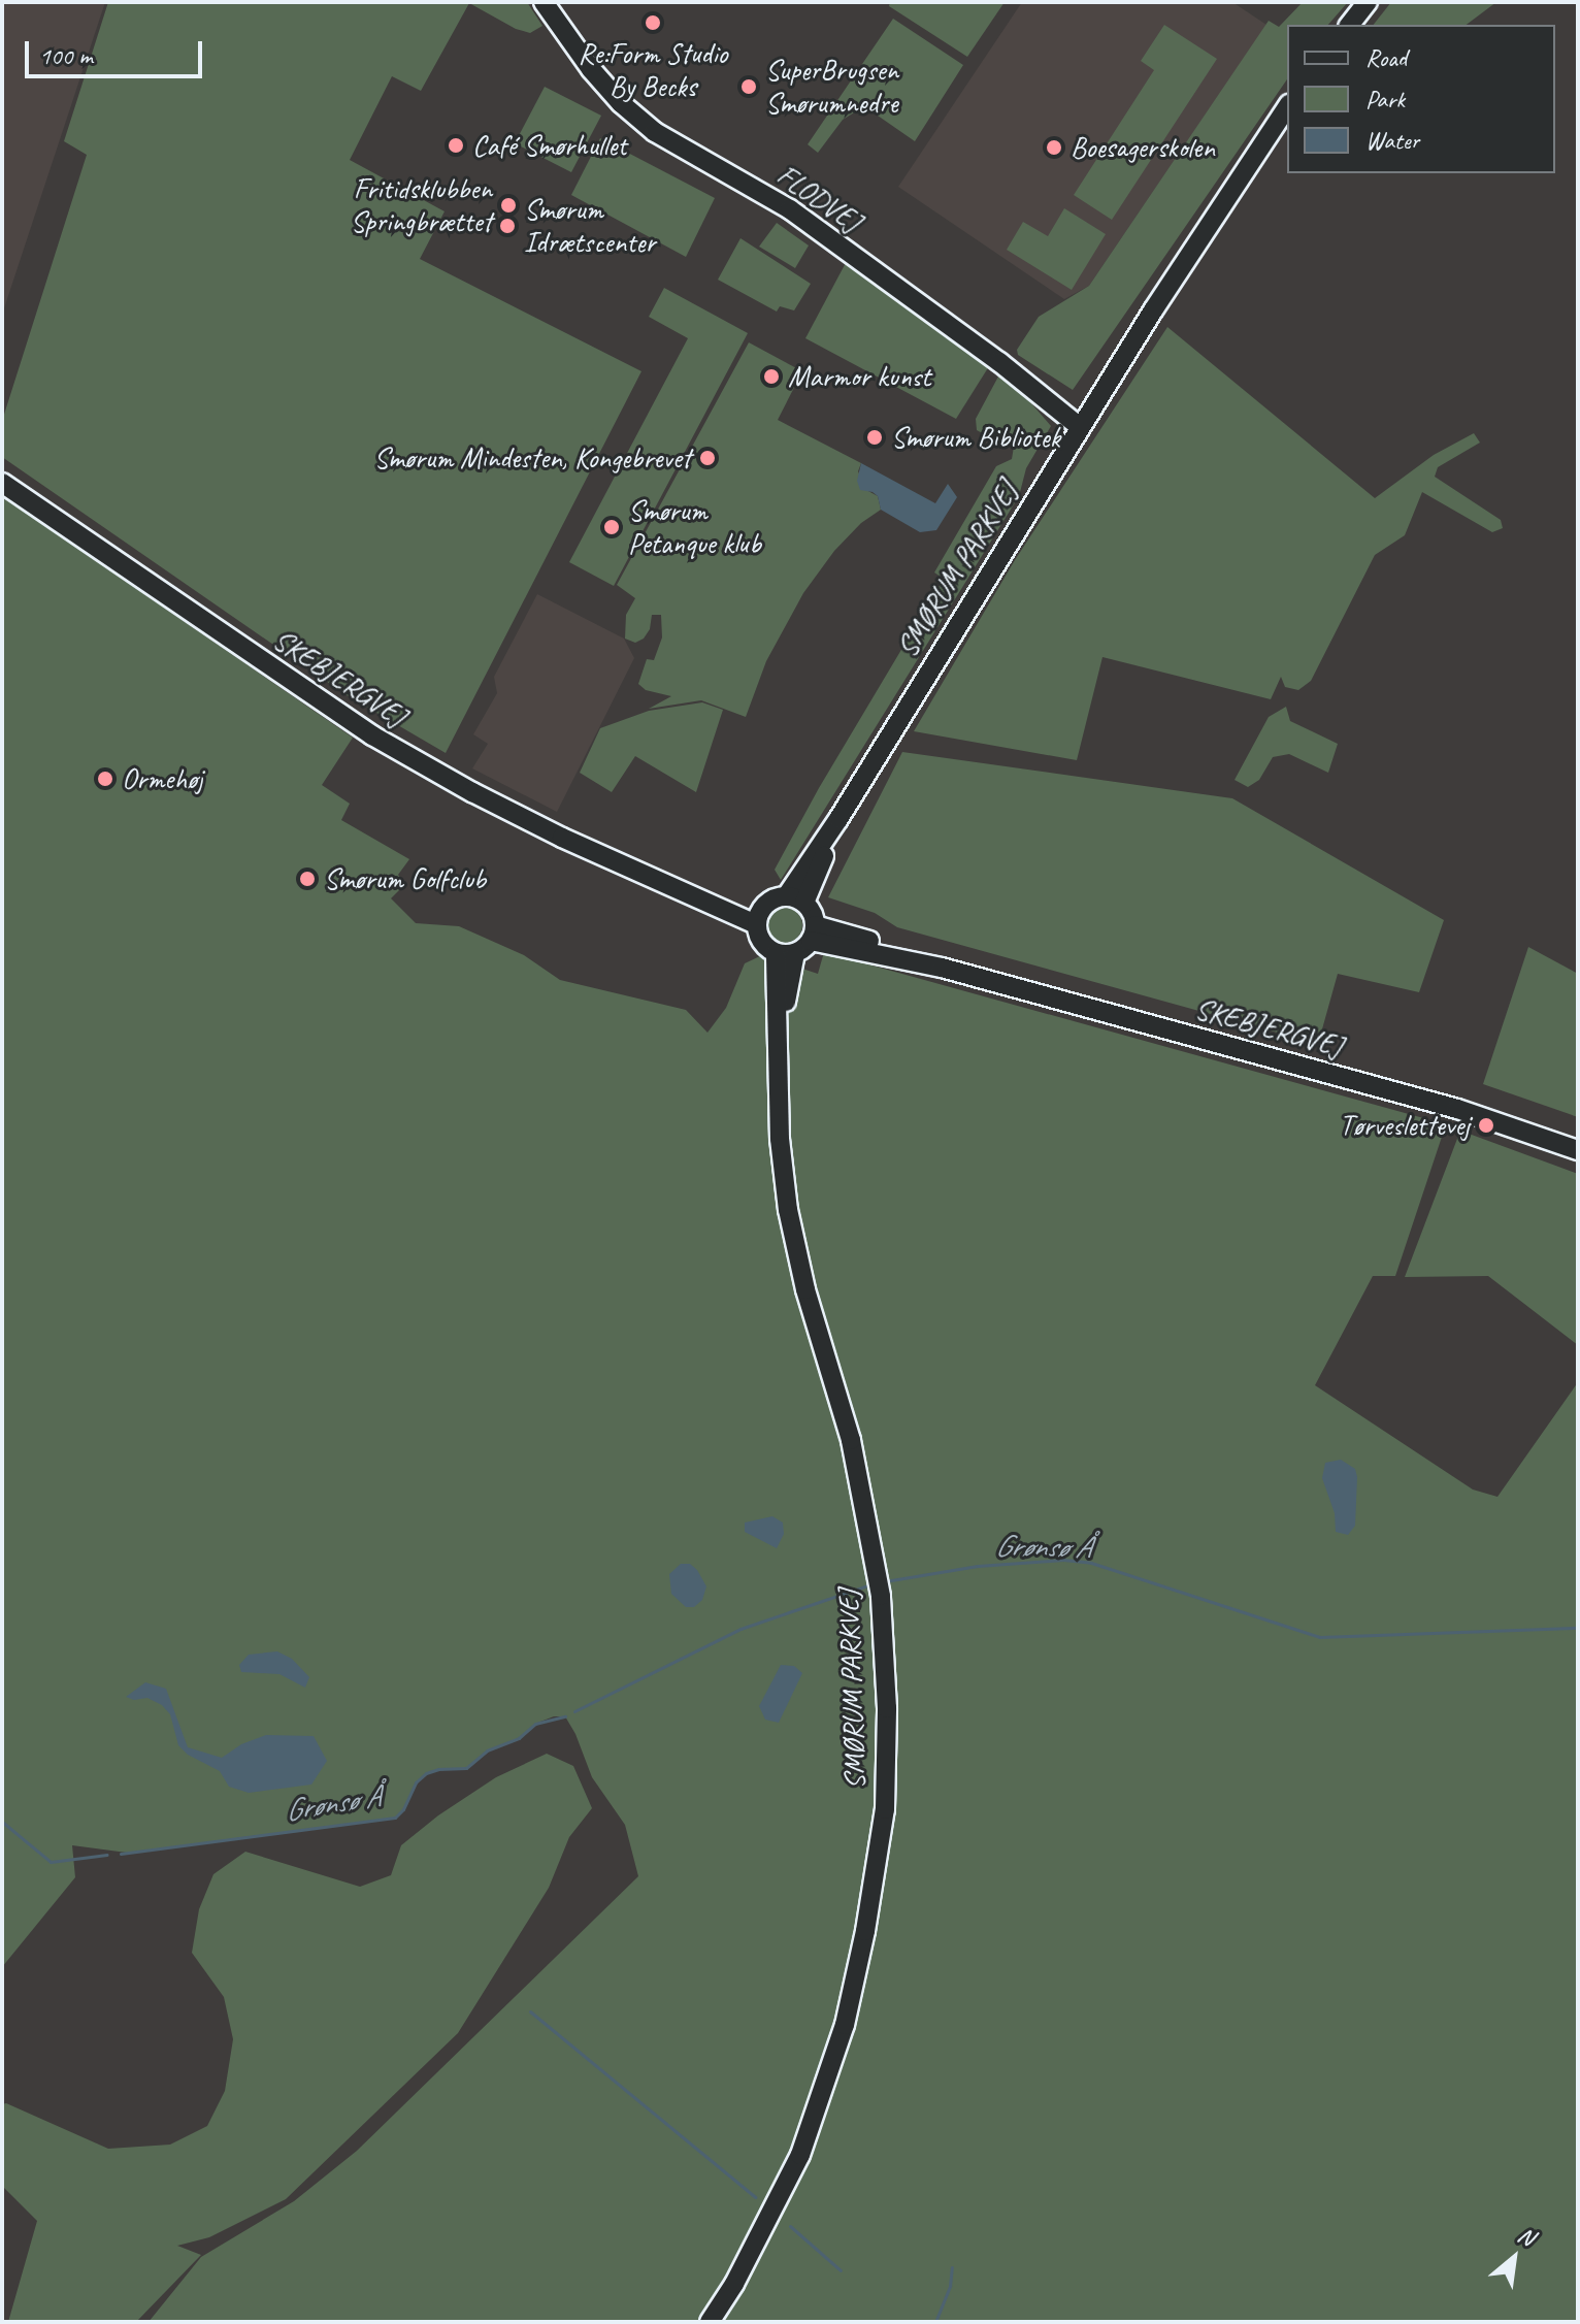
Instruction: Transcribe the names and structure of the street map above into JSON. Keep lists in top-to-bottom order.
{
  "streets": {
    "street": ["FLODVEJ", "SMØRUM PARKVEJ", "SKEBJERGVEJ"]
  },
  "crossings": [
    ["FLODVEJ", "SMØRUM PARKVEJ"]
  ],
  "water": ["Grønsø Å"],
  "places": [
    "Re:Form Studio By Becks",
    "SuperBrugsen Smørumnedre",
    "Café Smørhullet",
    "Boesagerskolen",
    "Fritidsklubben Springbrættet",
    "Smørum Idrætscenter",
    "Marmor kunst",
    "Smørum Bibliotek",
    "Smørum Mindesten, Kongebrevet",
    "Smørum Petanque klub",
    "Ormehøj",
    "Smørum Golfclub",
    "Tørveslettevej"
  ],
  "legend": ["Road", "Park", "Water"],
  "scale_bar": "100 m",
  "north": "top right"
}
